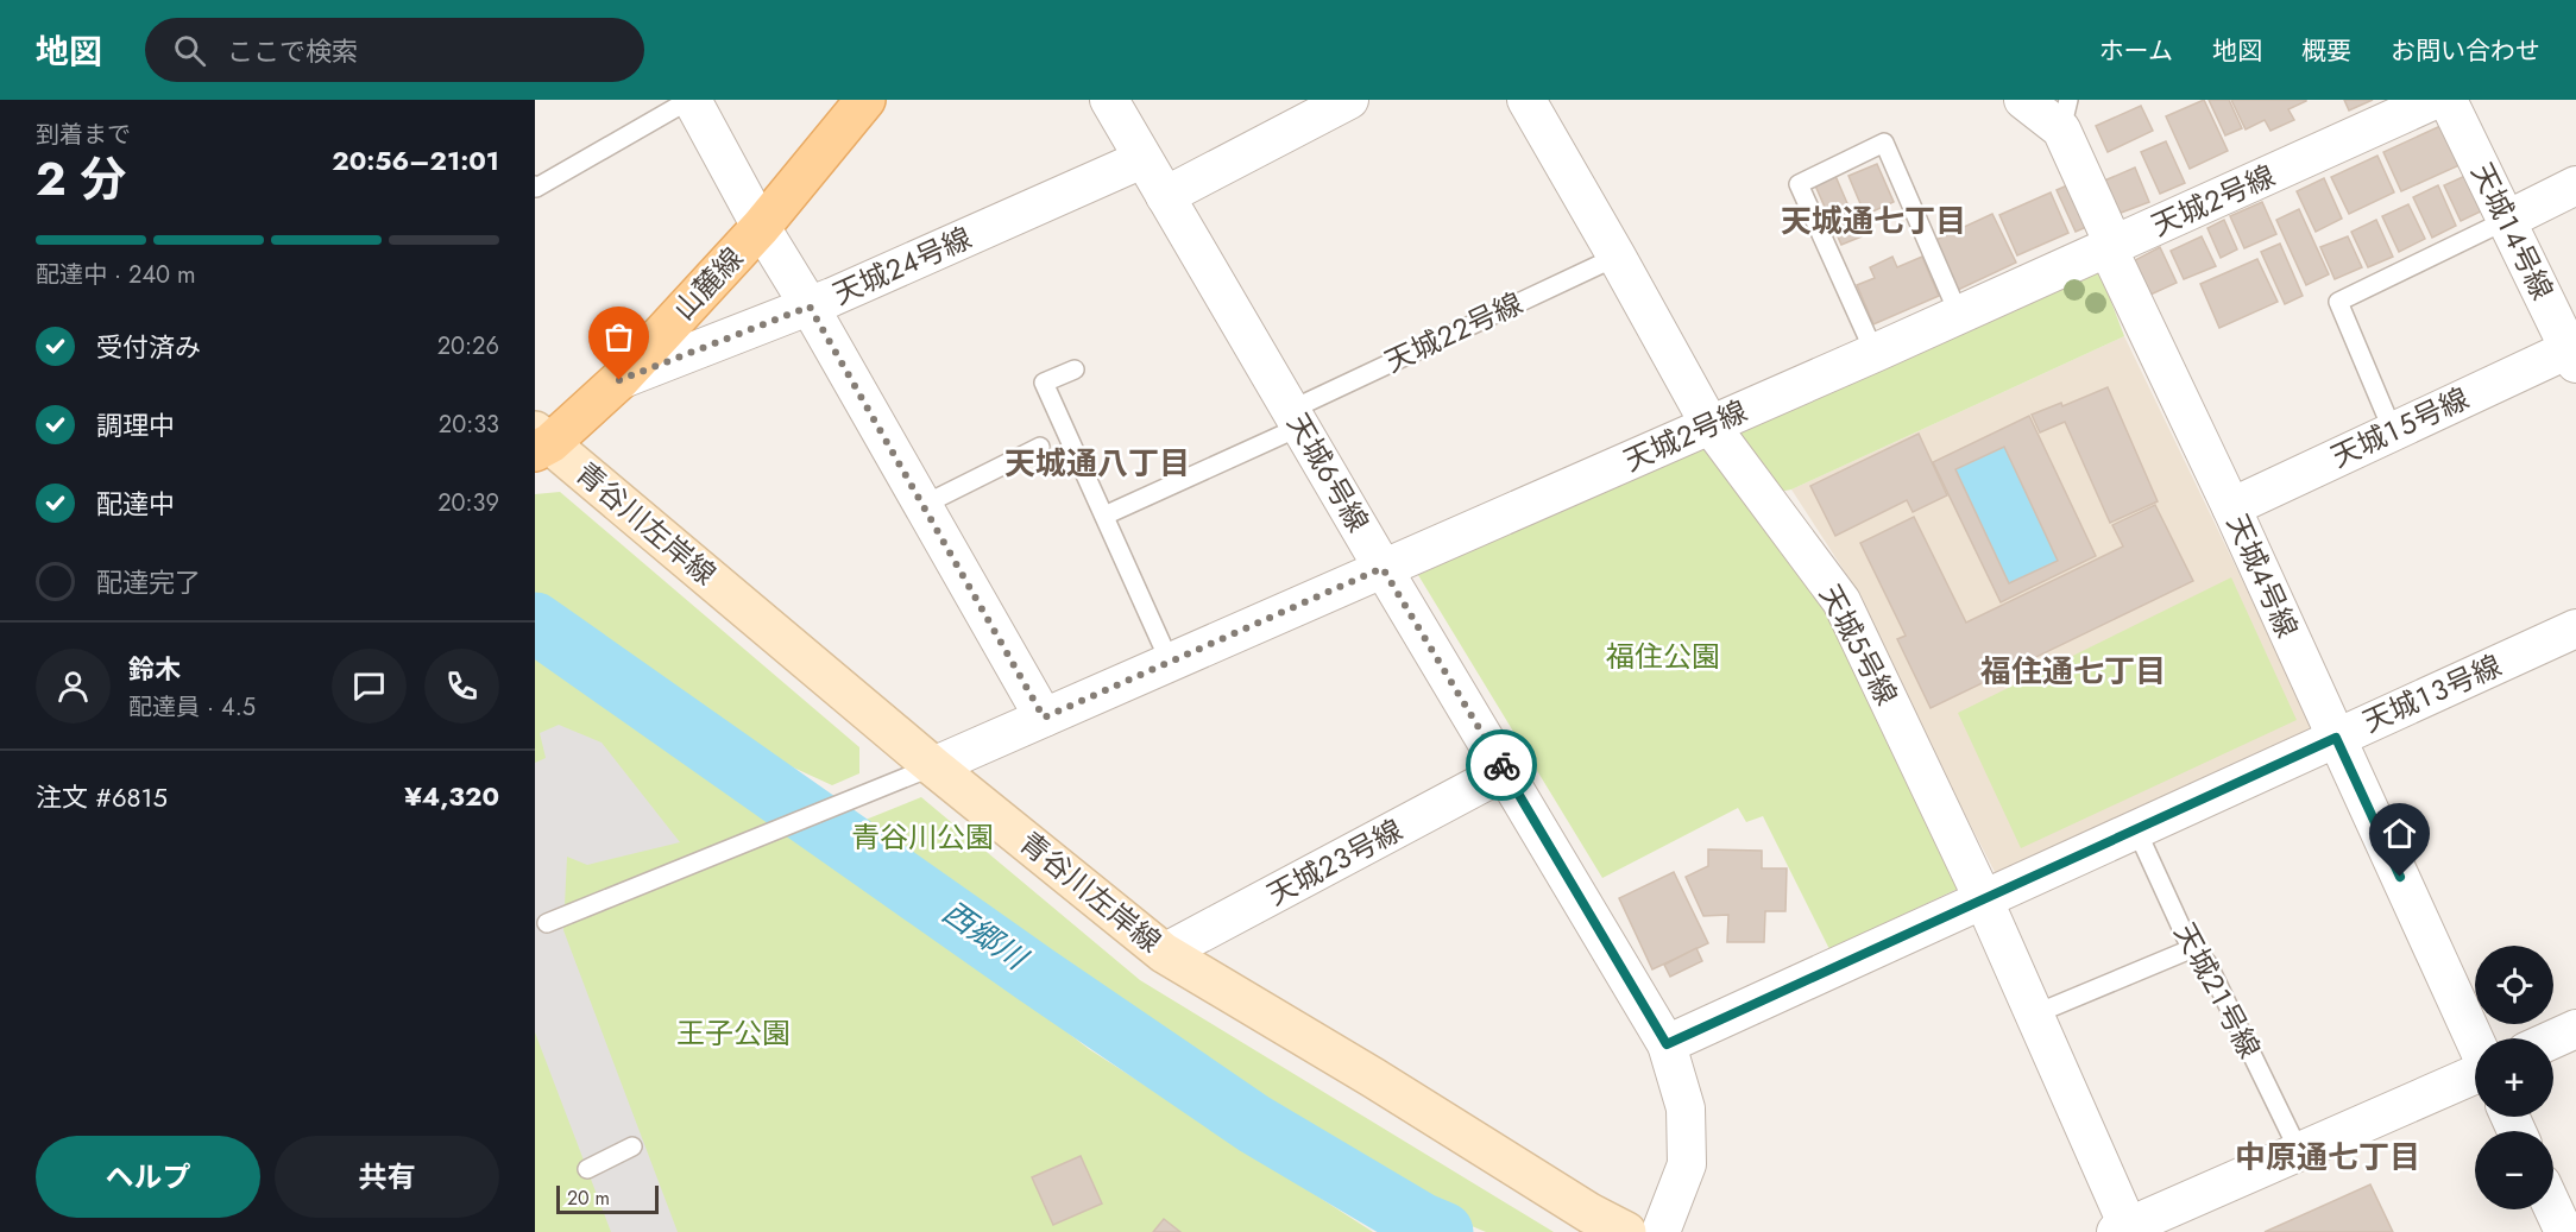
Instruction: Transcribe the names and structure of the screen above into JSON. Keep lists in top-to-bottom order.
{
  "streets": {
    "main road": ["山麓線"],
    "street": [
      "天城２号線",
      "天城１４号線",
      "天城２４号線",
      "天城１５号線",
      "天城６号線",
      "青谷川左岸線",
      "天城４号線",
      "天城５号線",
      "天城１３号線",
      "天城２３号線"
    ],
    "lane": ["天城２２号線", "天城２１号線"]
  },
  "crossings": [
    ["天城２号線", "天城６号線"],
    ["天城２号線", "青谷川左岸線"],
    ["天城２号線", "天城４号線"],
    ["天城２号線", "天城５号線"],
    ["天城１４号線", "天城１５号線"],
    ["天城２４号線", "山麓線"],
    ["天城２４号線", "天城６号線"],
    ["山麓線", "青谷川左岸線"],
    ["天城２２号線", "天城６号線"],
    ["天城２２号線", "天城５号線"],
    ["天城１５号線", "天城４号線"],
    ["天城６号線", "天城１３号線"],
    ["天城６号線", "天城２３号線"],
    ["青谷川左岸線", "天城２３号線"],
    ["天城４号線", "天城１３号線"],
    ["天城５号線", "天城１３号線"],
    ["天城１３号線", "天城２１号線"]
  ],
  "districts": [
    "天城通七丁目",
    "天城通八丁目",
    "福住通七丁目",
    "中原通七丁目"
  ],
  "water": ["西郷川"],
  "parks": ["福住公園", "青谷川公園", "王子公園"],
  "scale_bar": "20 m",
  "page": {
    "header": "地図",
    "search": "ここで検索",
    "nav": [
      "ホーム",
      "地図",
      "概要",
      "お問い合わせ"
    ],
    "heading": ["2 分", "到着まで", "20:56–21:01"],
    "panel": [
      "鈴木",
      "配達員 · 4.5",
      "注文 #6815",
      "¥4,320"
    ],
    "bar": "配達中 · 240 m",
    "list": [
      ["受付済み", "20:26"],
      ["調理中", "20:33"],
      ["配達中", "20:39"],
      "配達完了"
    ],
    "map_buttons": ["+", "−"],
    "buttons": ["ヘルプ", "共有"],
    "scale": "20 m"
  }
}
